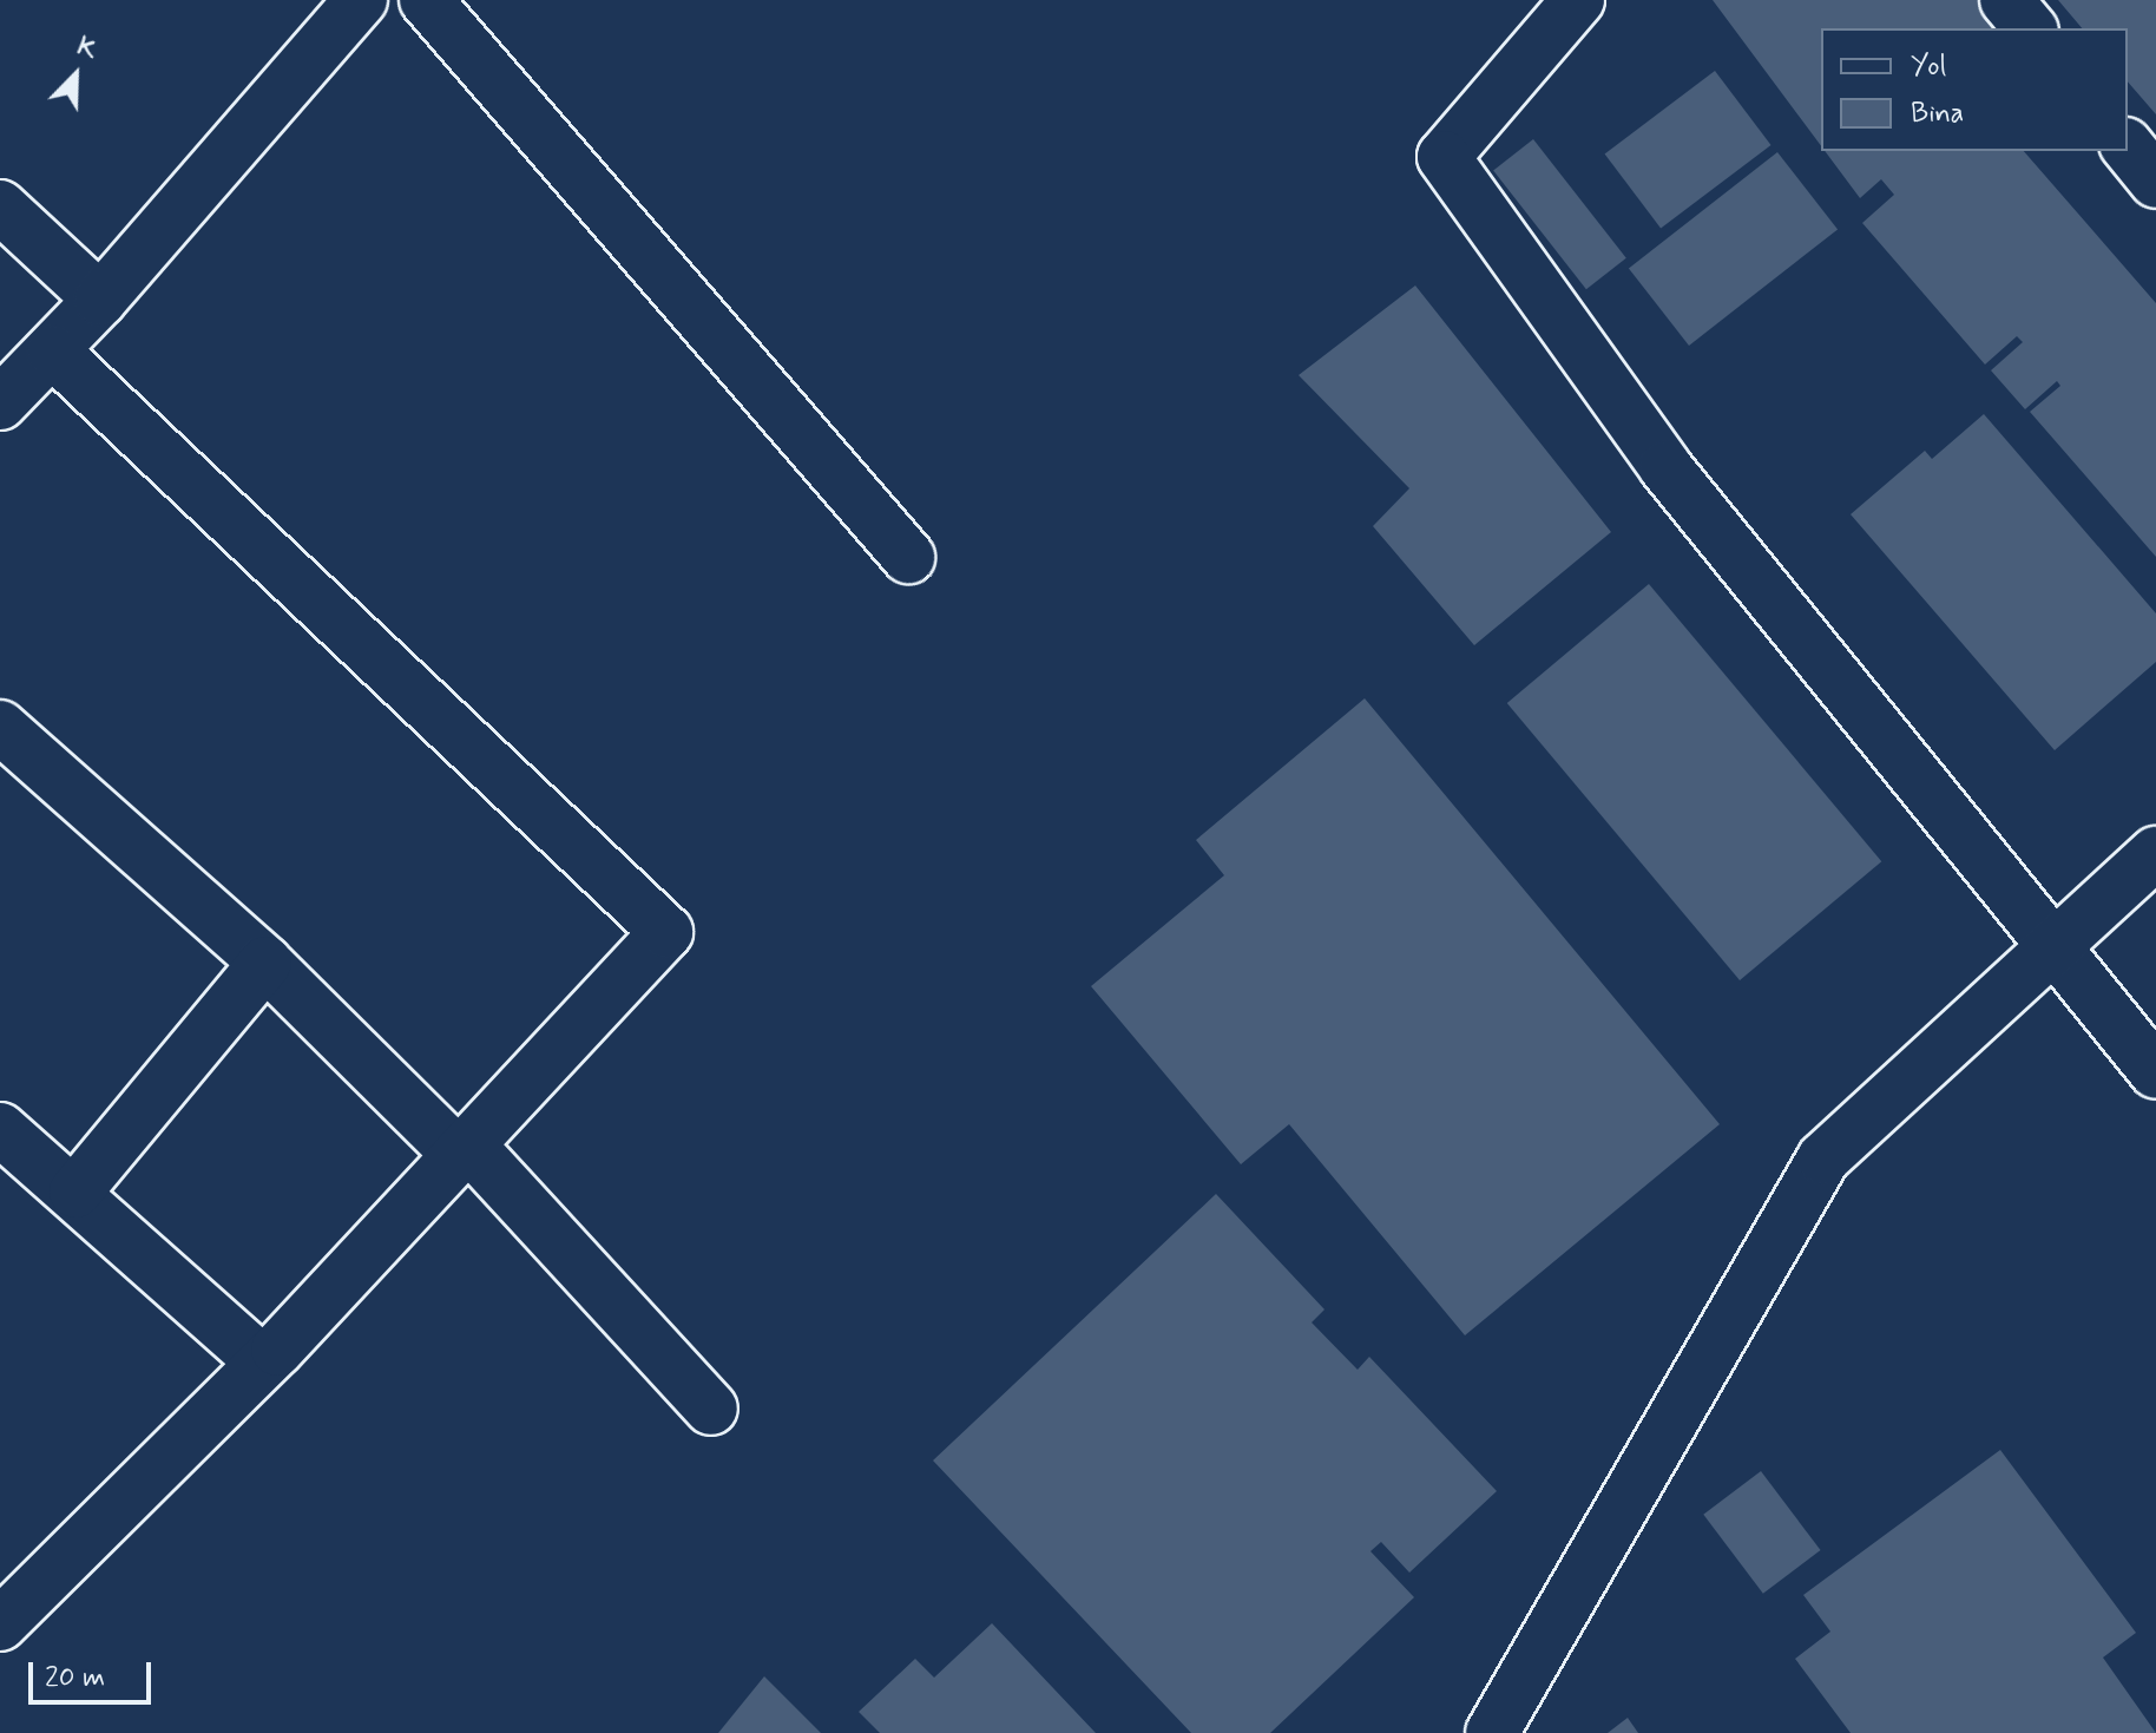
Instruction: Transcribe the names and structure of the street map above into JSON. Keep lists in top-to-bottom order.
{
  "legend": ["Yol", "Bina"],
  "scale_bar": "20 m",
  "north": "top right"
}
